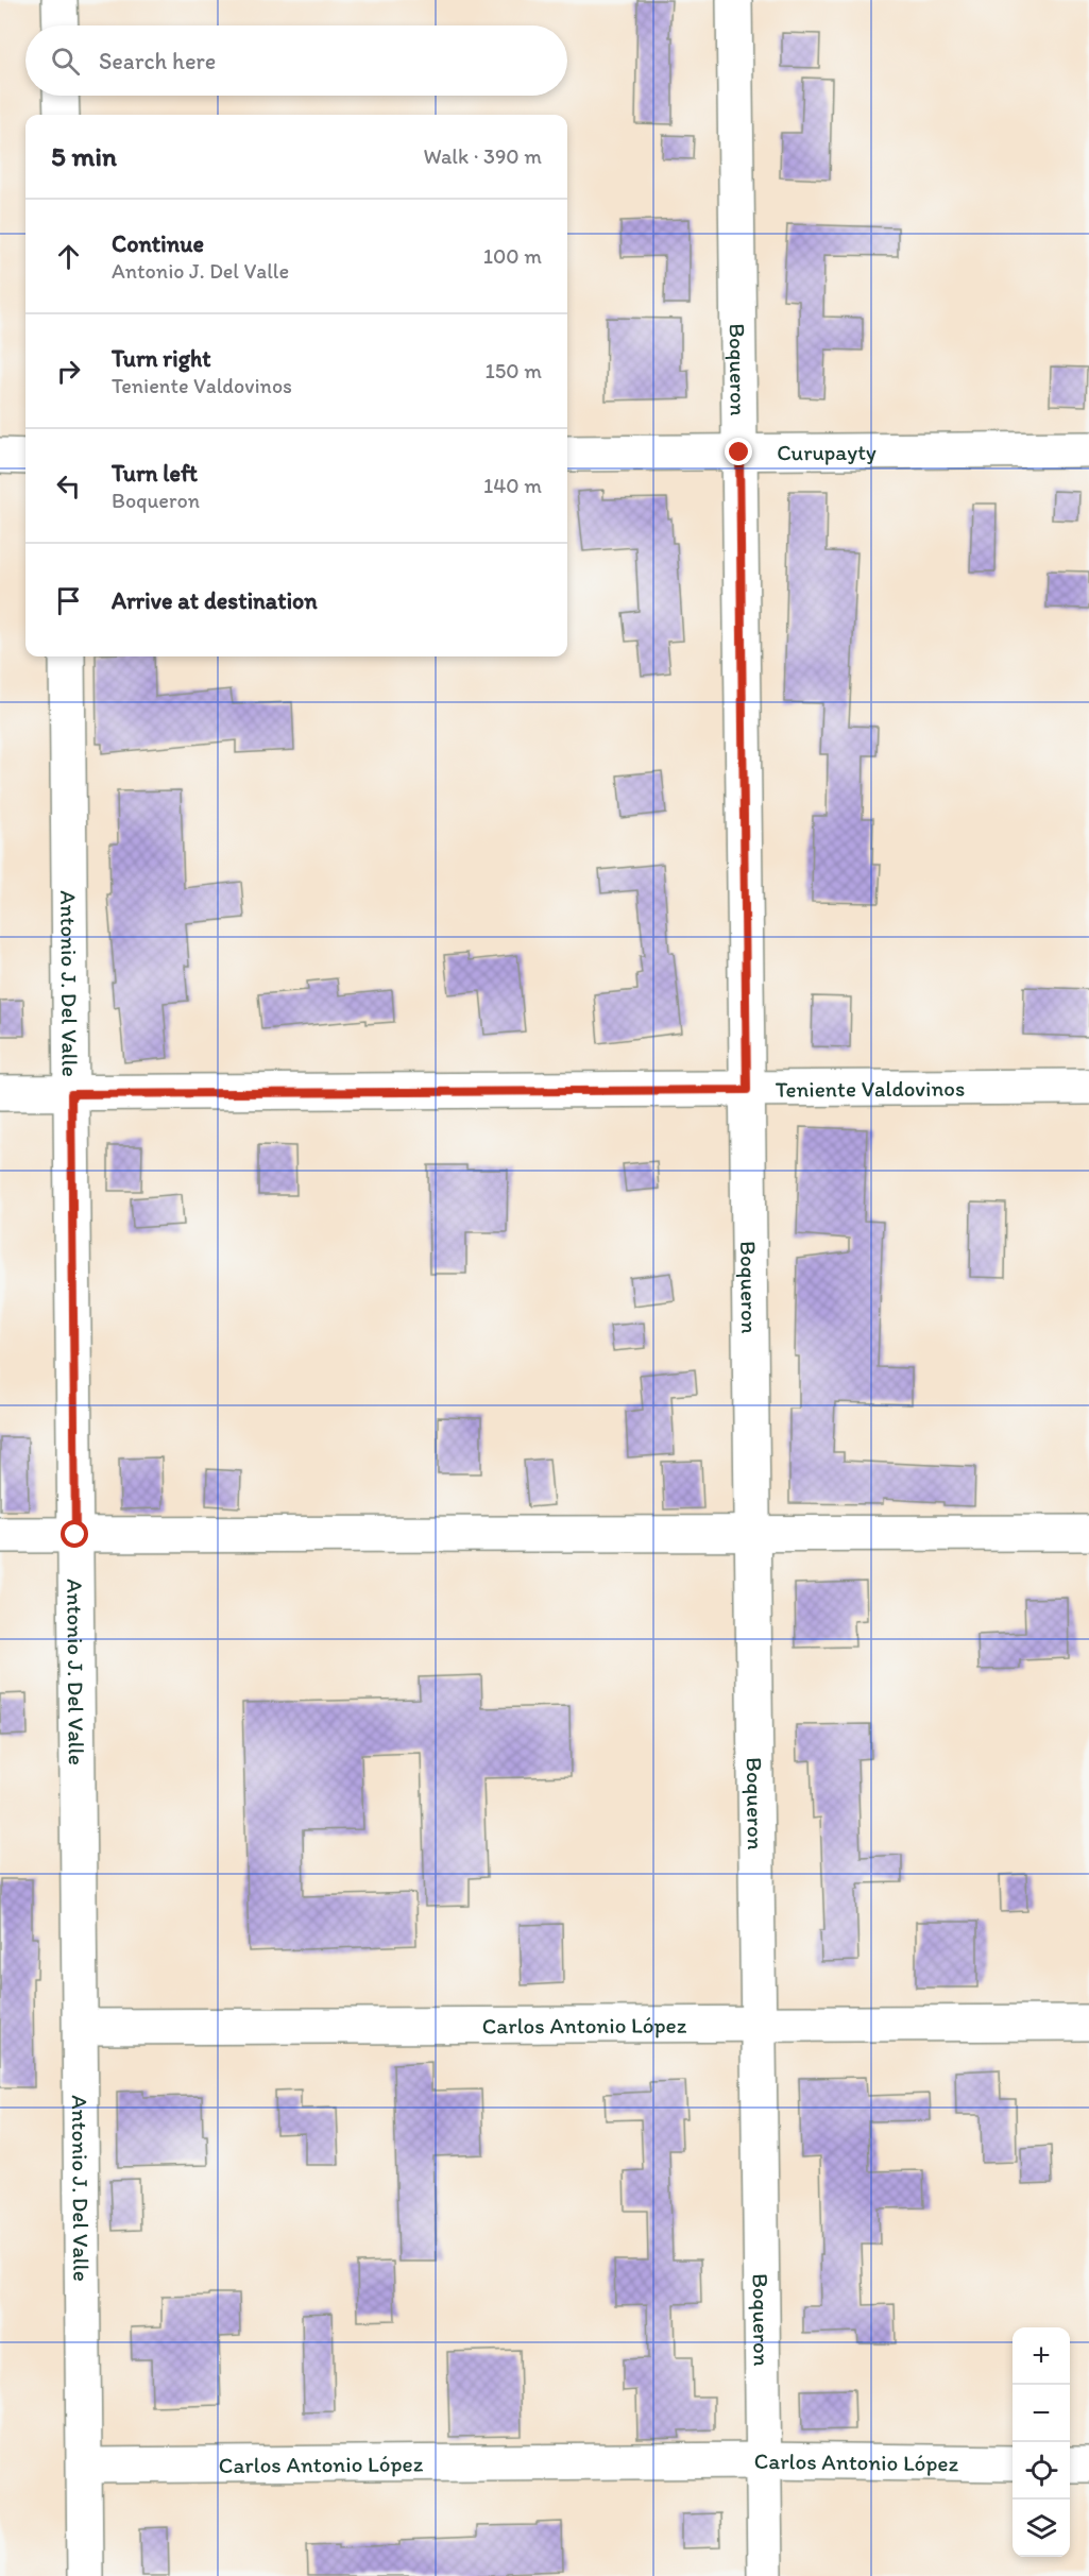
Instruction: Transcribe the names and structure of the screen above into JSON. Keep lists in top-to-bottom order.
{
  "streets": {
    "street": [
      "Boqueron",
      "Curupayty",
      "Antonio J. Del Valle",
      "Teniente Valdovinos",
      "Carlos Antonio López"
    ]
  },
  "crossings": [
    ["Boqueron", "Curupayty"],
    ["Boqueron", "Teniente Valdovinos"],
    ["Boqueron", "Carlos Antonio López"],
    ["Antonio J. Del Valle", "Teniente Valdovinos"],
    ["Antonio J. Del Valle", "Carlos Antonio López"]
  ],
  "page": {
    "search": "Search here",
    "heading": ["5 min", "Walk · 390 m"],
    "list": [
      ["Continue", "Antonio J. Del Valle", "100 m"],
      ["Turn right", "Teniente Valdovinos", "150 m"],
      ["Turn left", "Boqueron", "140 m"],
      "Arrive at destination"
    ],
    "map_buttons": ["+", "−"]
  }
}
